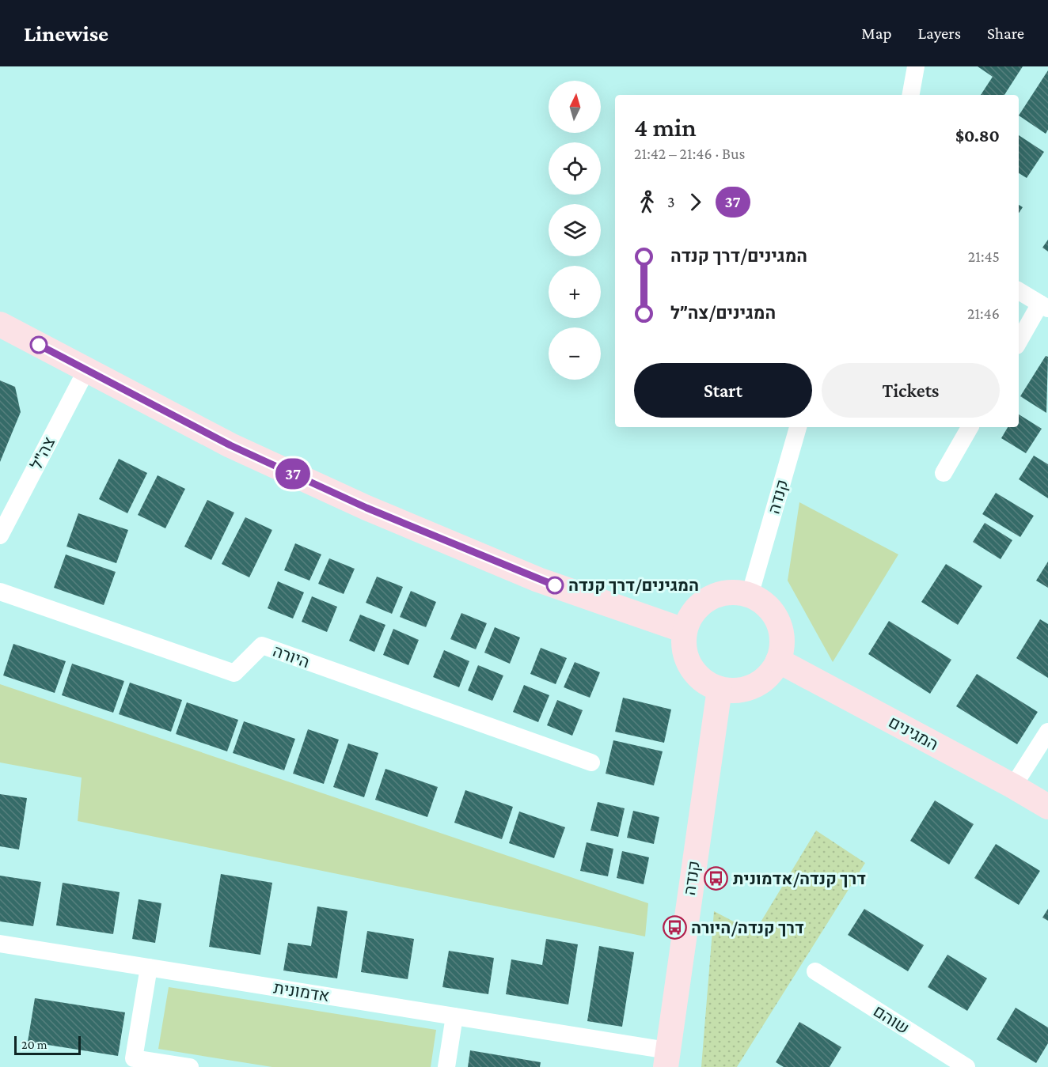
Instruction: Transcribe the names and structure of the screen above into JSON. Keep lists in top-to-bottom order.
{
  "streets": {
    "street": [
      "צה\"ל",
      "קנדה",
      "היורה",
      "המגינים",
      "אדמונית",
      "שוהם"
    ]
  },
  "crossings": [
    ["קנדה", "המגינים"],
    ["קנדה", "אדמונית"]
  ],
  "places": {
    "other": ["המגינים/דרך קנדה"],
    "bus stop": ["דרך קנדה/אדמונית", "דרך קנדה/היורה"]
  },
  "lines": ["bus line 37"],
  "scale_bar": "20 m",
  "north": "top",
  "page": {
    "header": "Linewise",
    "nav": ["Map", "Layers", "Share"],
    "on_map": "37",
    "map_buttons": ["+", "−"],
    "heading": ["4 min", "21:42 – 21:46 · Bus", "$0.80"],
    "legs": ["3", "37"],
    "list": [
      {
        "name": "המגינים/דרך קנדה",
        "value": "21:45"
      },
      {
        "name": "המגינים/צה״ל",
        "value": "21:46"
      }
    ],
    "buttons": ["Start", "Tickets"],
    "scale": "20 m"
  }
}
